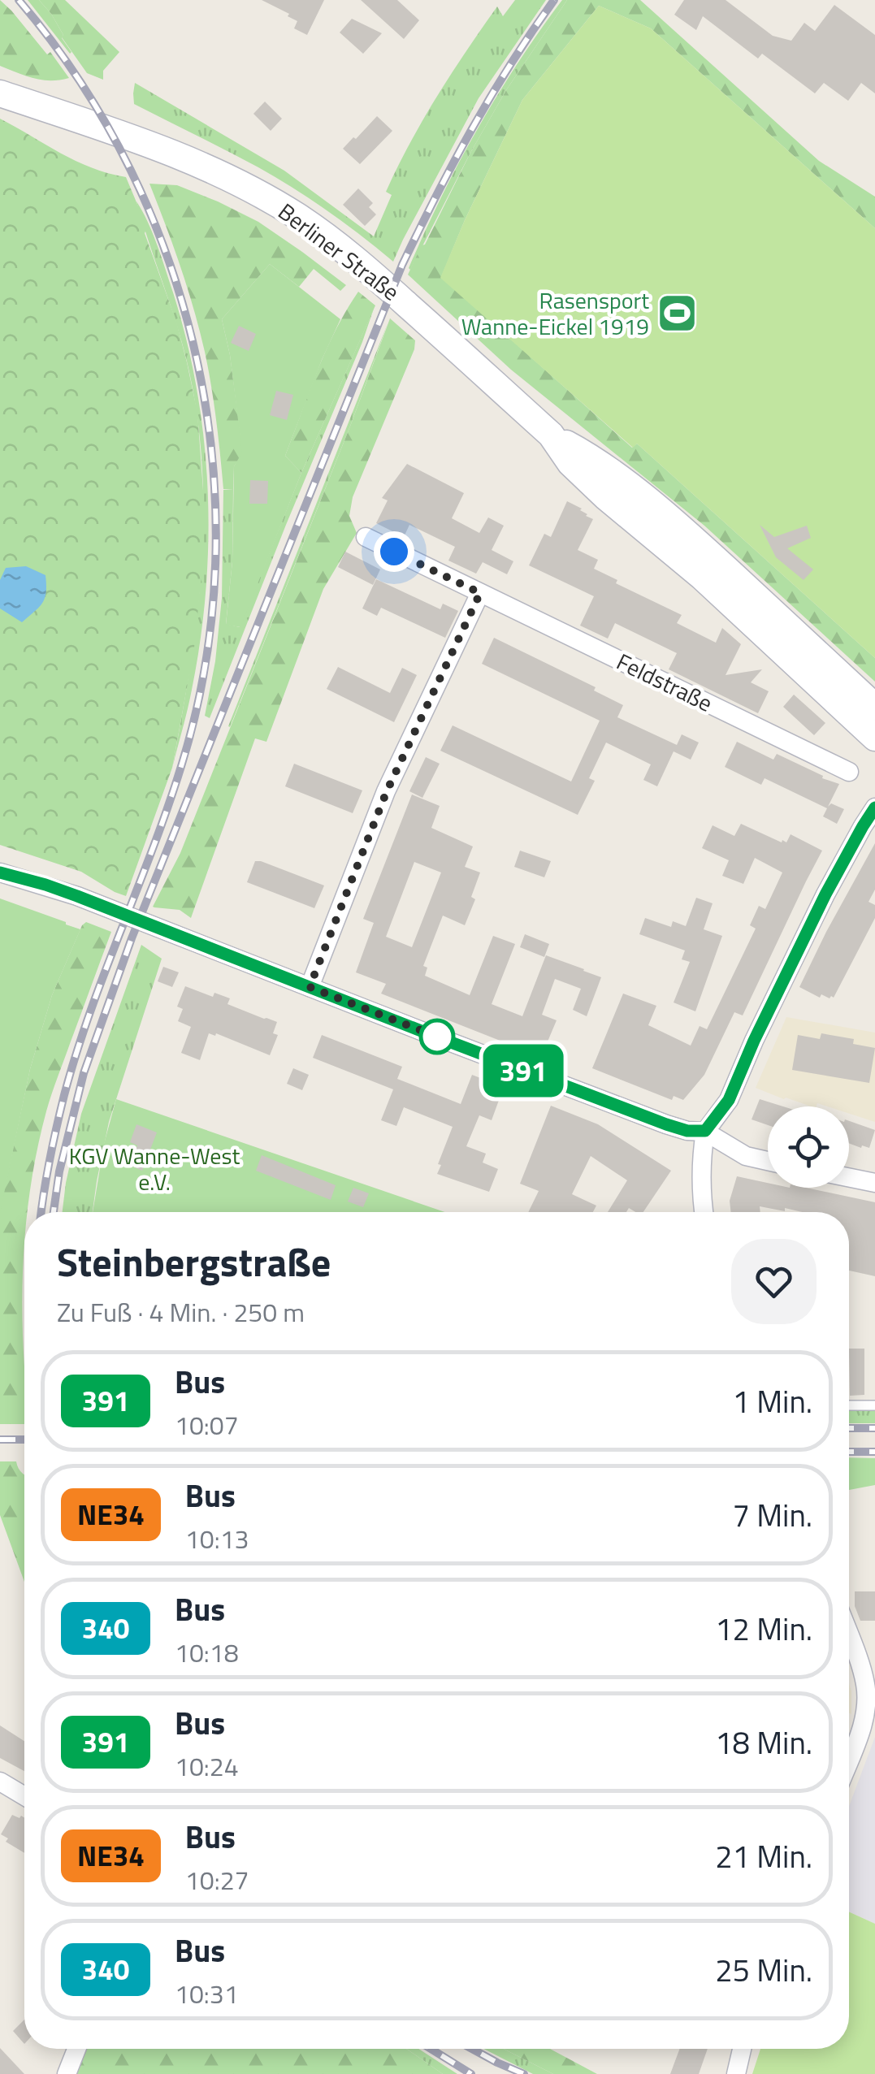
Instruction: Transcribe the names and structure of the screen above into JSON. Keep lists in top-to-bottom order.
{
  "streets": {
    "main road": ["Berliner Straße"],
    "street": ["Feldstraße"]
  },
  "parks": ["KGV Wanne-West e.V."],
  "places": {
    "sports": ["Rasensport Wanne-Eickel 1919"]
  },
  "lines": ["bus line 391"],
  "page": {
    "on_map": "391",
    "heading": ["Steinbergstraße", "Zu Fuß · 4 Min. · 250 m"],
    "list": [
      {
        "mark": "391",
        "name": "Bus",
        "note": "10:07",
        "value": "1 Min."
      },
      {
        "mark": "NE34",
        "name": "Bus",
        "note": "10:13",
        "value": "7 Min."
      },
      {
        "mark": "340",
        "name": "Bus",
        "note": "10:18",
        "value": "12 Min."
      },
      {
        "mark": "391",
        "name": "Bus",
        "note": "10:24",
        "value": "18 Min."
      },
      {
        "mark": "NE34",
        "name": "Bus",
        "note": "10:27",
        "value": "21 Min."
      },
      {
        "mark": "340",
        "name": "Bus",
        "note": "10:31",
        "value": "25 Min."
      }
    ]
  }
}
